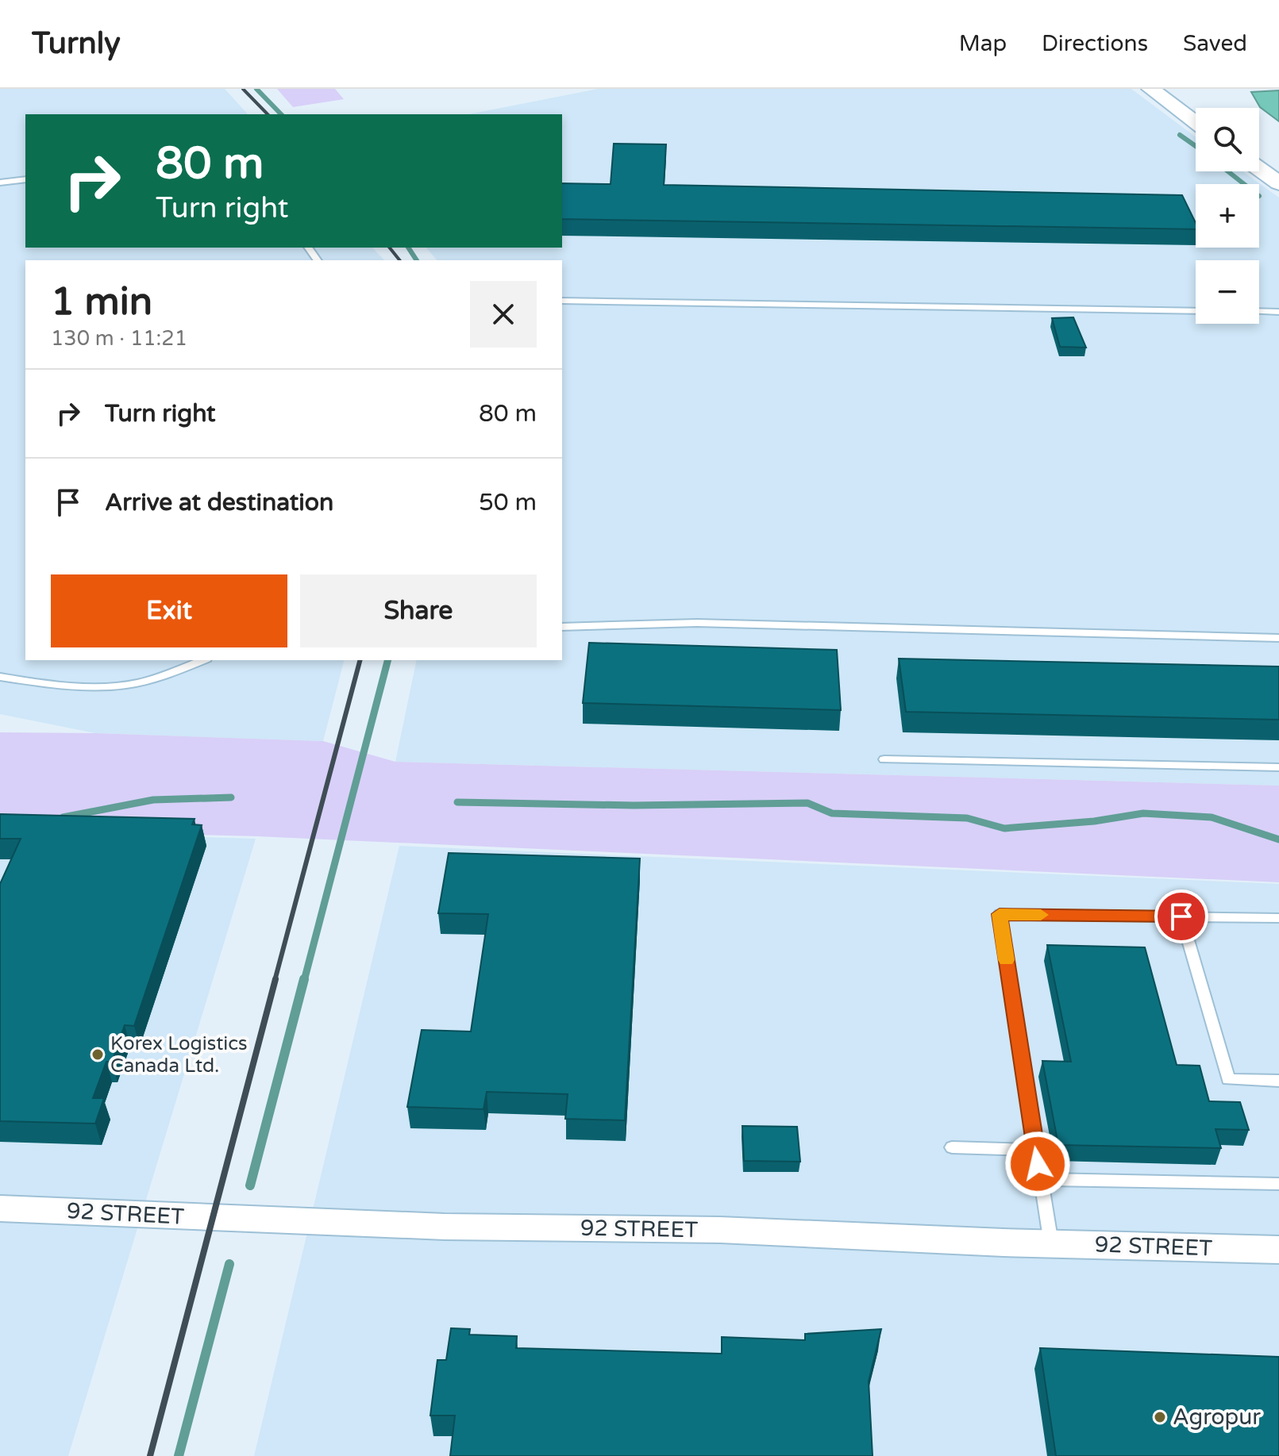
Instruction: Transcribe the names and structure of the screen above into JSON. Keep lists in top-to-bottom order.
{
  "streets": {
    "street": ["92 STREET"]
  },
  "places": ["Korex Logistics Canada Ltd.", "Agropur"],
  "page": {
    "header": "Turnly",
    "nav": ["Map", "Directions", "Saved"],
    "map_buttons": ["+", "−"],
    "turn": ["80 m", "Turn right"],
    "heading": ["1 min", "130 m · 11:21"],
    "list": [
      {
        "name": "Turn right",
        "value": "80 m"
      },
      {
        "name": "Arrive at destination",
        "value": "50 m"
      }
    ],
    "buttons": ["Exit", "Share"]
  }
}
